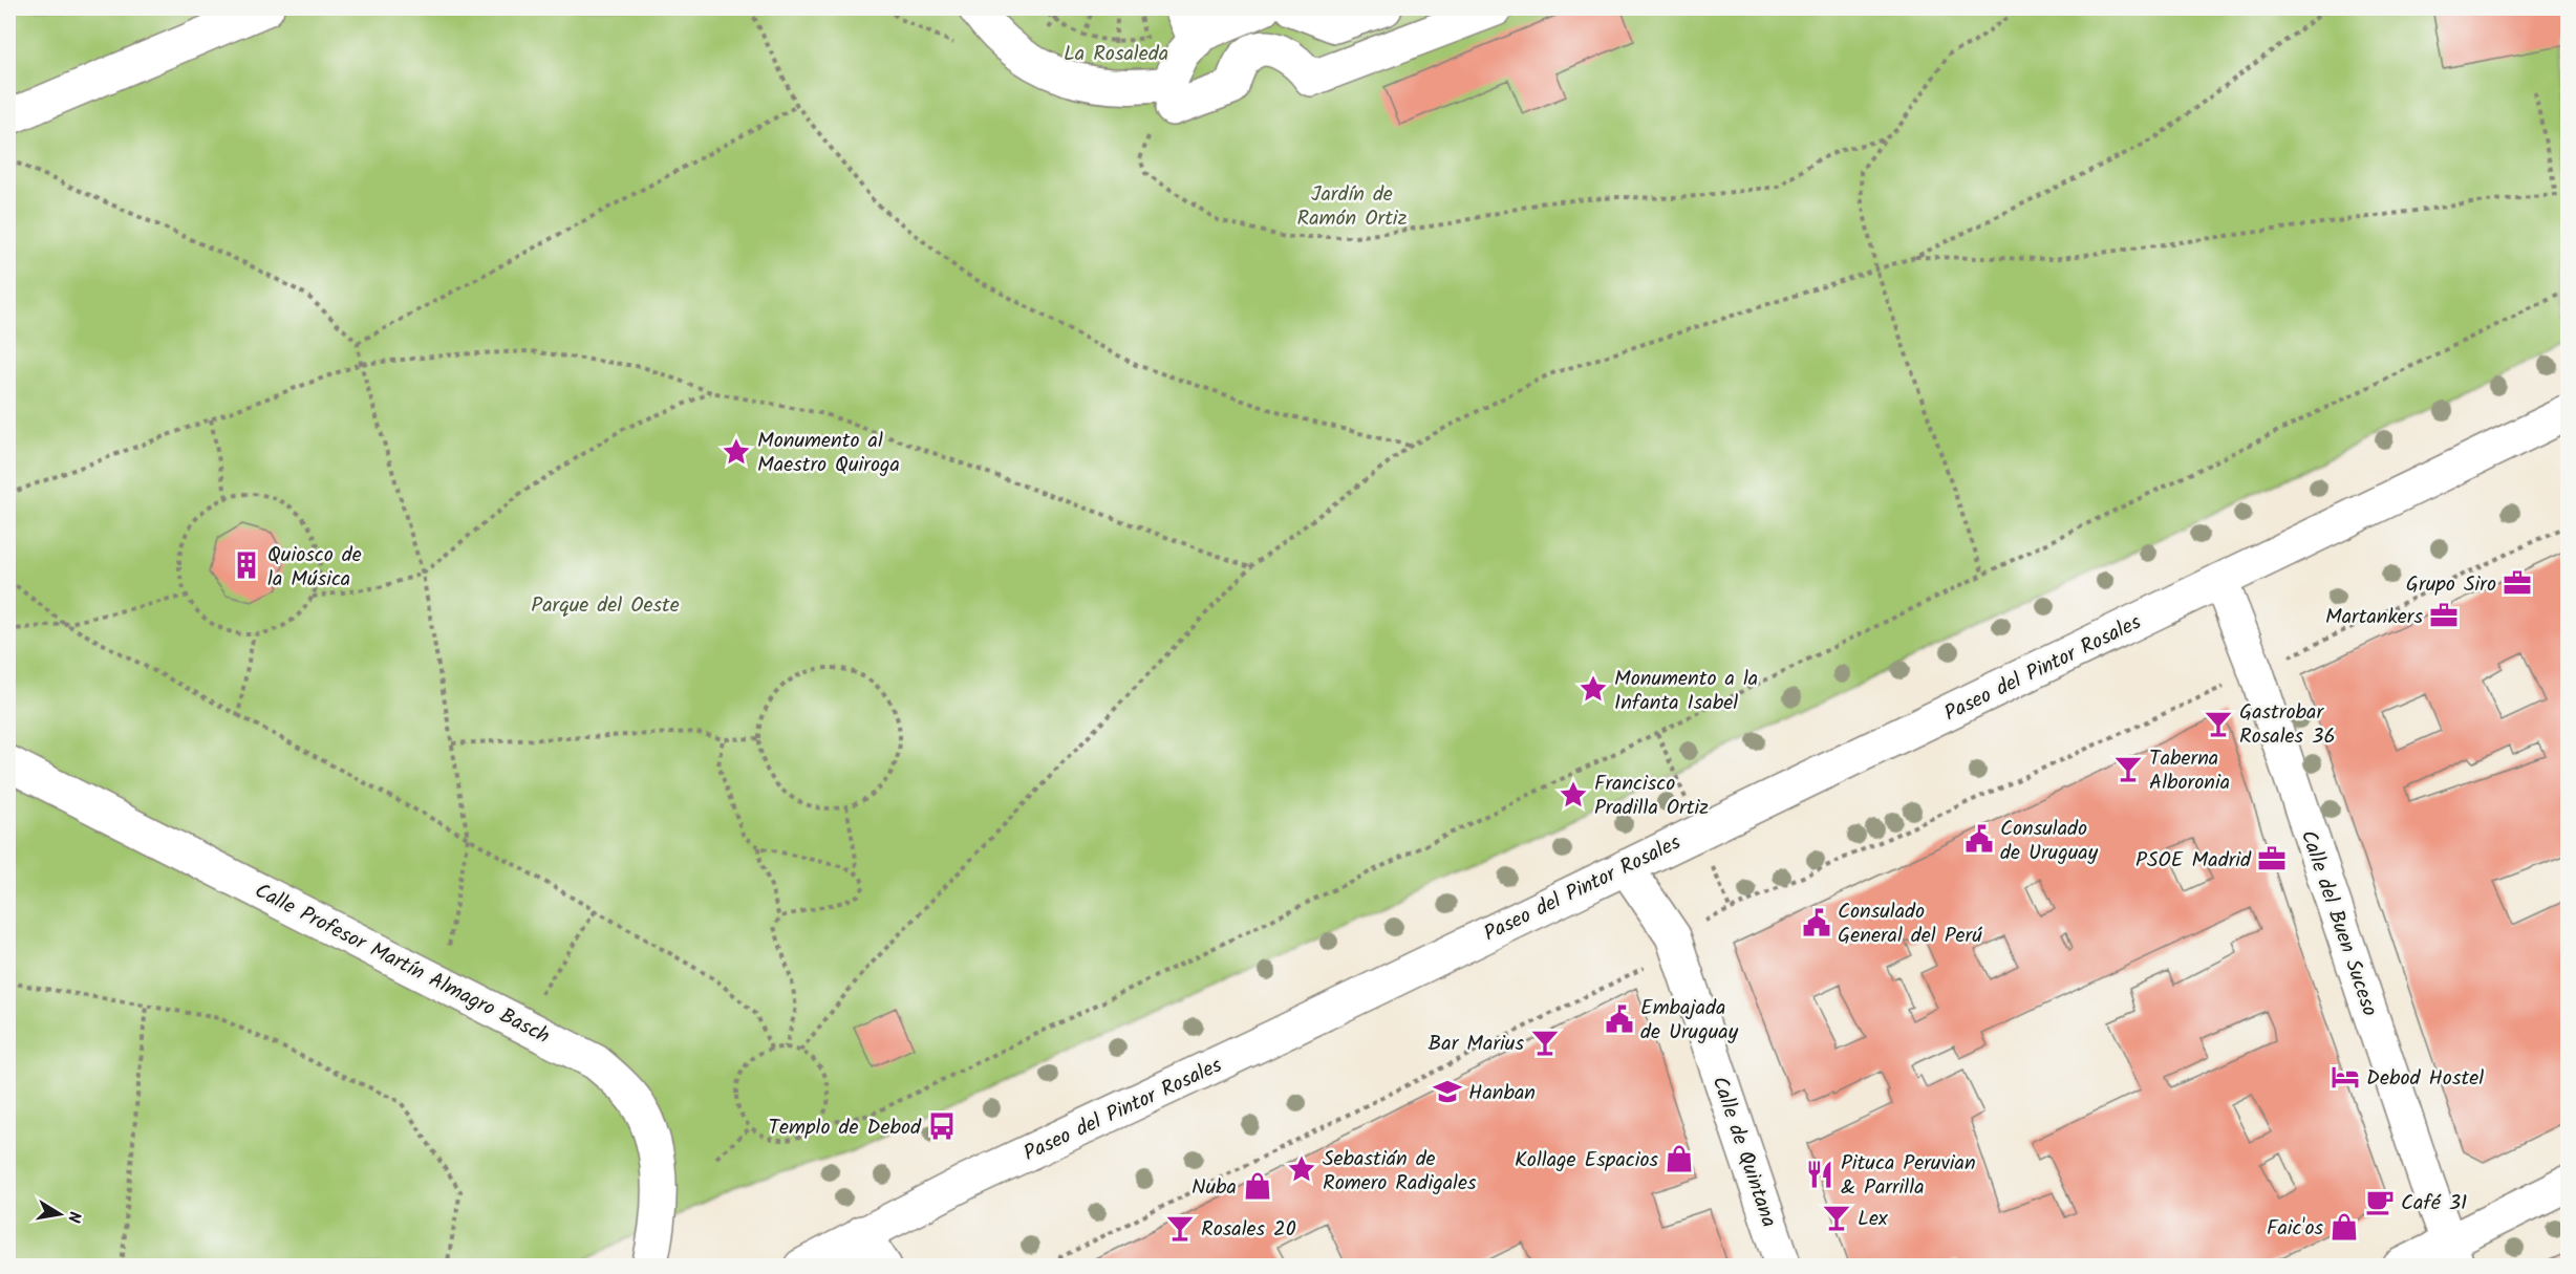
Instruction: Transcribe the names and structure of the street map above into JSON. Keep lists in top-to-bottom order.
{
  "streets": {
    "street": [
      "Paseo del Pintor Rosales",
      "Calle del Buen Suceso",
      "Calle Profesor Martín Almagro Basch",
      "Calle de Quintana"
    ]
  },
  "crossings": [
    ["Paseo del Pintor Rosales", "Calle del Buen Suceso"],
    ["Paseo del Pintor Rosales", "Calle de Quintana"]
  ],
  "parks": ["La Rosaleda", "Jardín de Ramón Ortiz", "Parque del Oeste"],
  "places": {
    "place": [
      "Monumento al Maestro Quiroga",
      "Monumento a la Infanta Isabel",
      "Francisco Pradilla Ortiz",
      "Sebastián de Romero Radigales"
    ],
    "building": ["Quiosco de la Música"],
    "office": ["Grupo Siro", "Martankers", "PSOE Madrid"],
    "bar": [
      "Gastrobar Rosales 36",
      "Taberna Alboronia",
      "Bar Marius",
      "Lex",
      "Rosales 20"
    ],
    "public building": ["Consulado de Uruguay", "Consulado General del Perú", "Embajada de Uruguay"],
    "hotel": ["Debod Hostel"],
    "school or university": ["Hanban"],
    "bus stop": ["Templo de Debod"],
    "shop": ["Kollage Espacios", "Nuba", "Faic'os"],
    "restaurant": ["Pituca Peruvian & Parrilla"],
    "cafe": ["Café 31"]
  },
  "north": "right"
}
